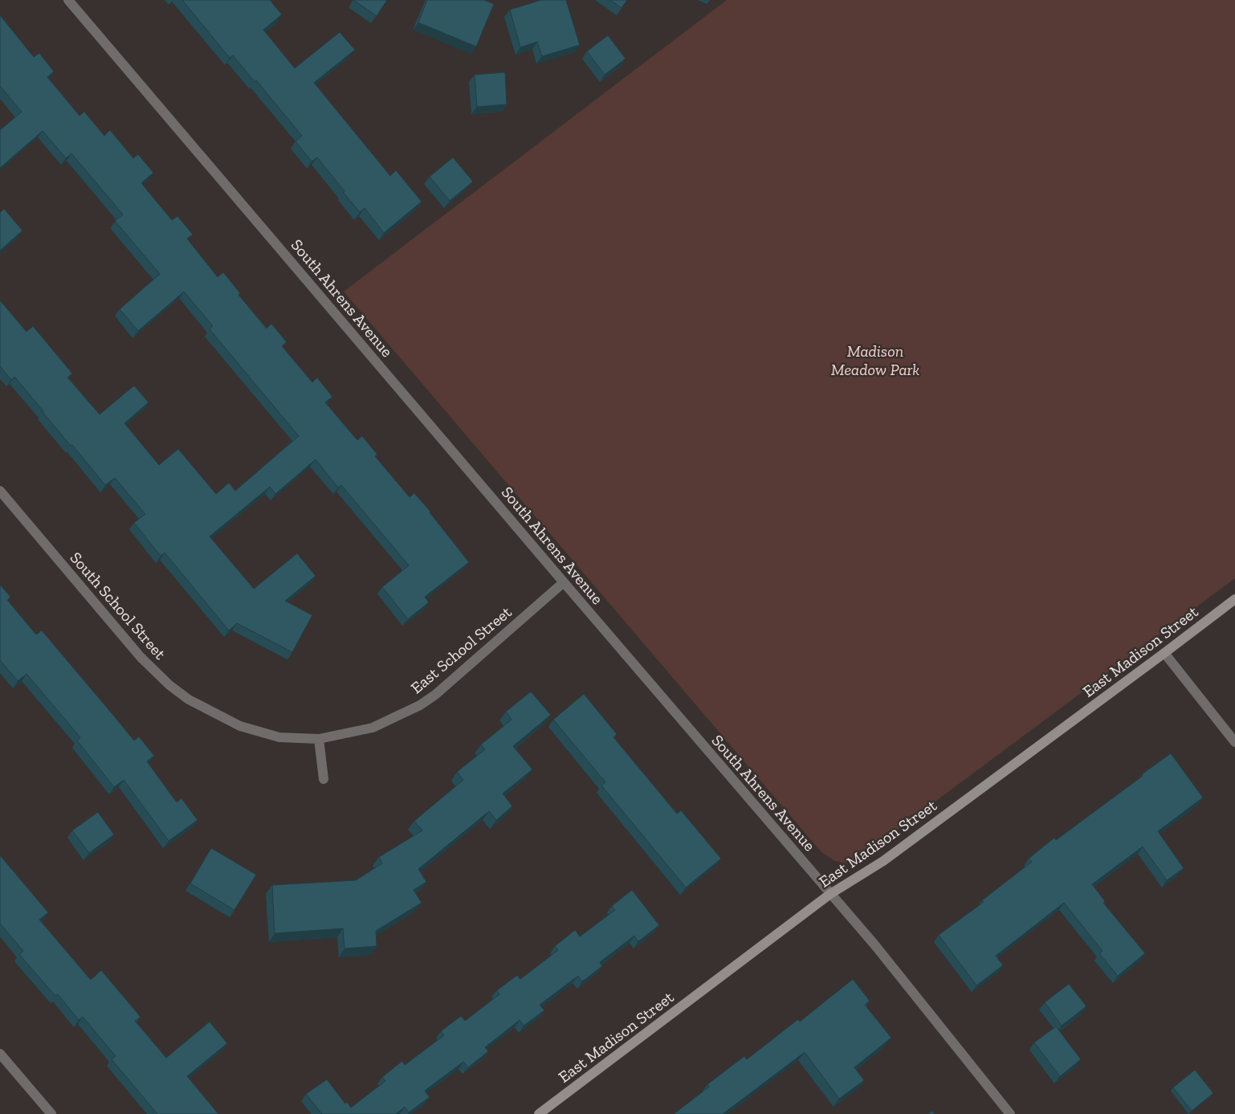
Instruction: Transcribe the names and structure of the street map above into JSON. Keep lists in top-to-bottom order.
{
  "streets": {
    "street": [
      "South Ahrens Avenue",
      "South School Street",
      "East School Street",
      "East Madison Street"
    ]
  },
  "crossings": [
    ["South Ahrens Avenue", "East School Street"],
    ["South Ahrens Avenue", "East Madison Street"],
    ["South School Street", "East School Street"]
  ],
  "parks": ["Madison Meadow Park"]
}
